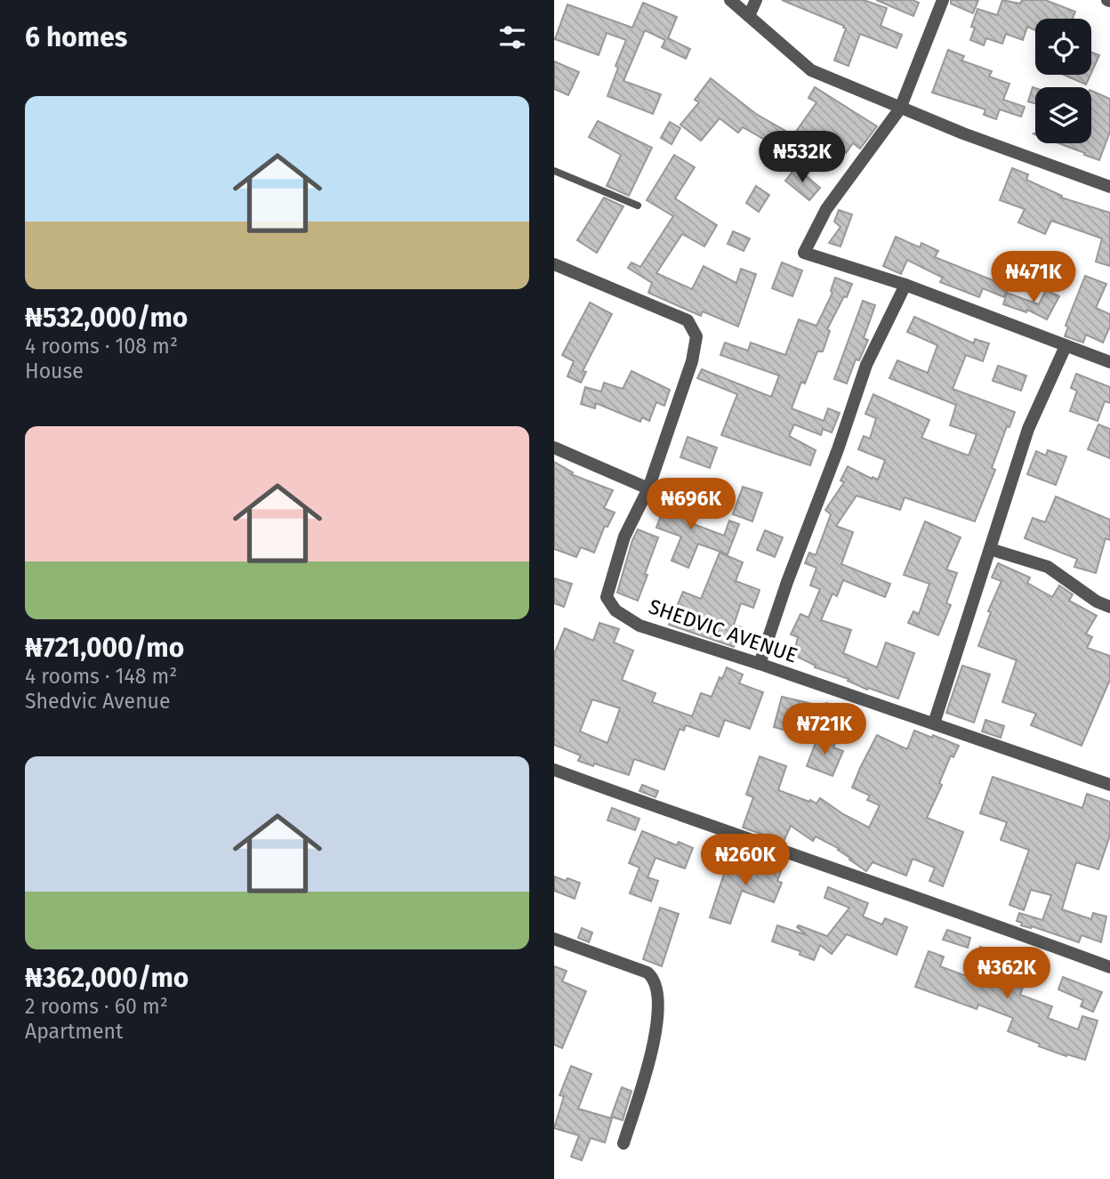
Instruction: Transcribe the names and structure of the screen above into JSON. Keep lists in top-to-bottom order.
{
  "streets": {
    "street": ["SHEDVIC AVENUE"]
  },
  "page": {
    "heading": "6 homes",
    "list": [
      {
        "name": "₦532,000/mo",
        "note": "4 rooms · 108 m² · House"
      },
      {
        "name": "₦721,000/mo",
        "note": "4 rooms · 148 m² · Shedvic Avenue"
      },
      {
        "name": "₦362,000/mo",
        "note": "2 rooms · 60 m² · Apartment"
      }
    ],
    "price": [
      "₦532K",
      "₦471K",
      "₦696K",
      "₦721K",
      "₦260K",
      "₦362K"
    ]
  }
}
